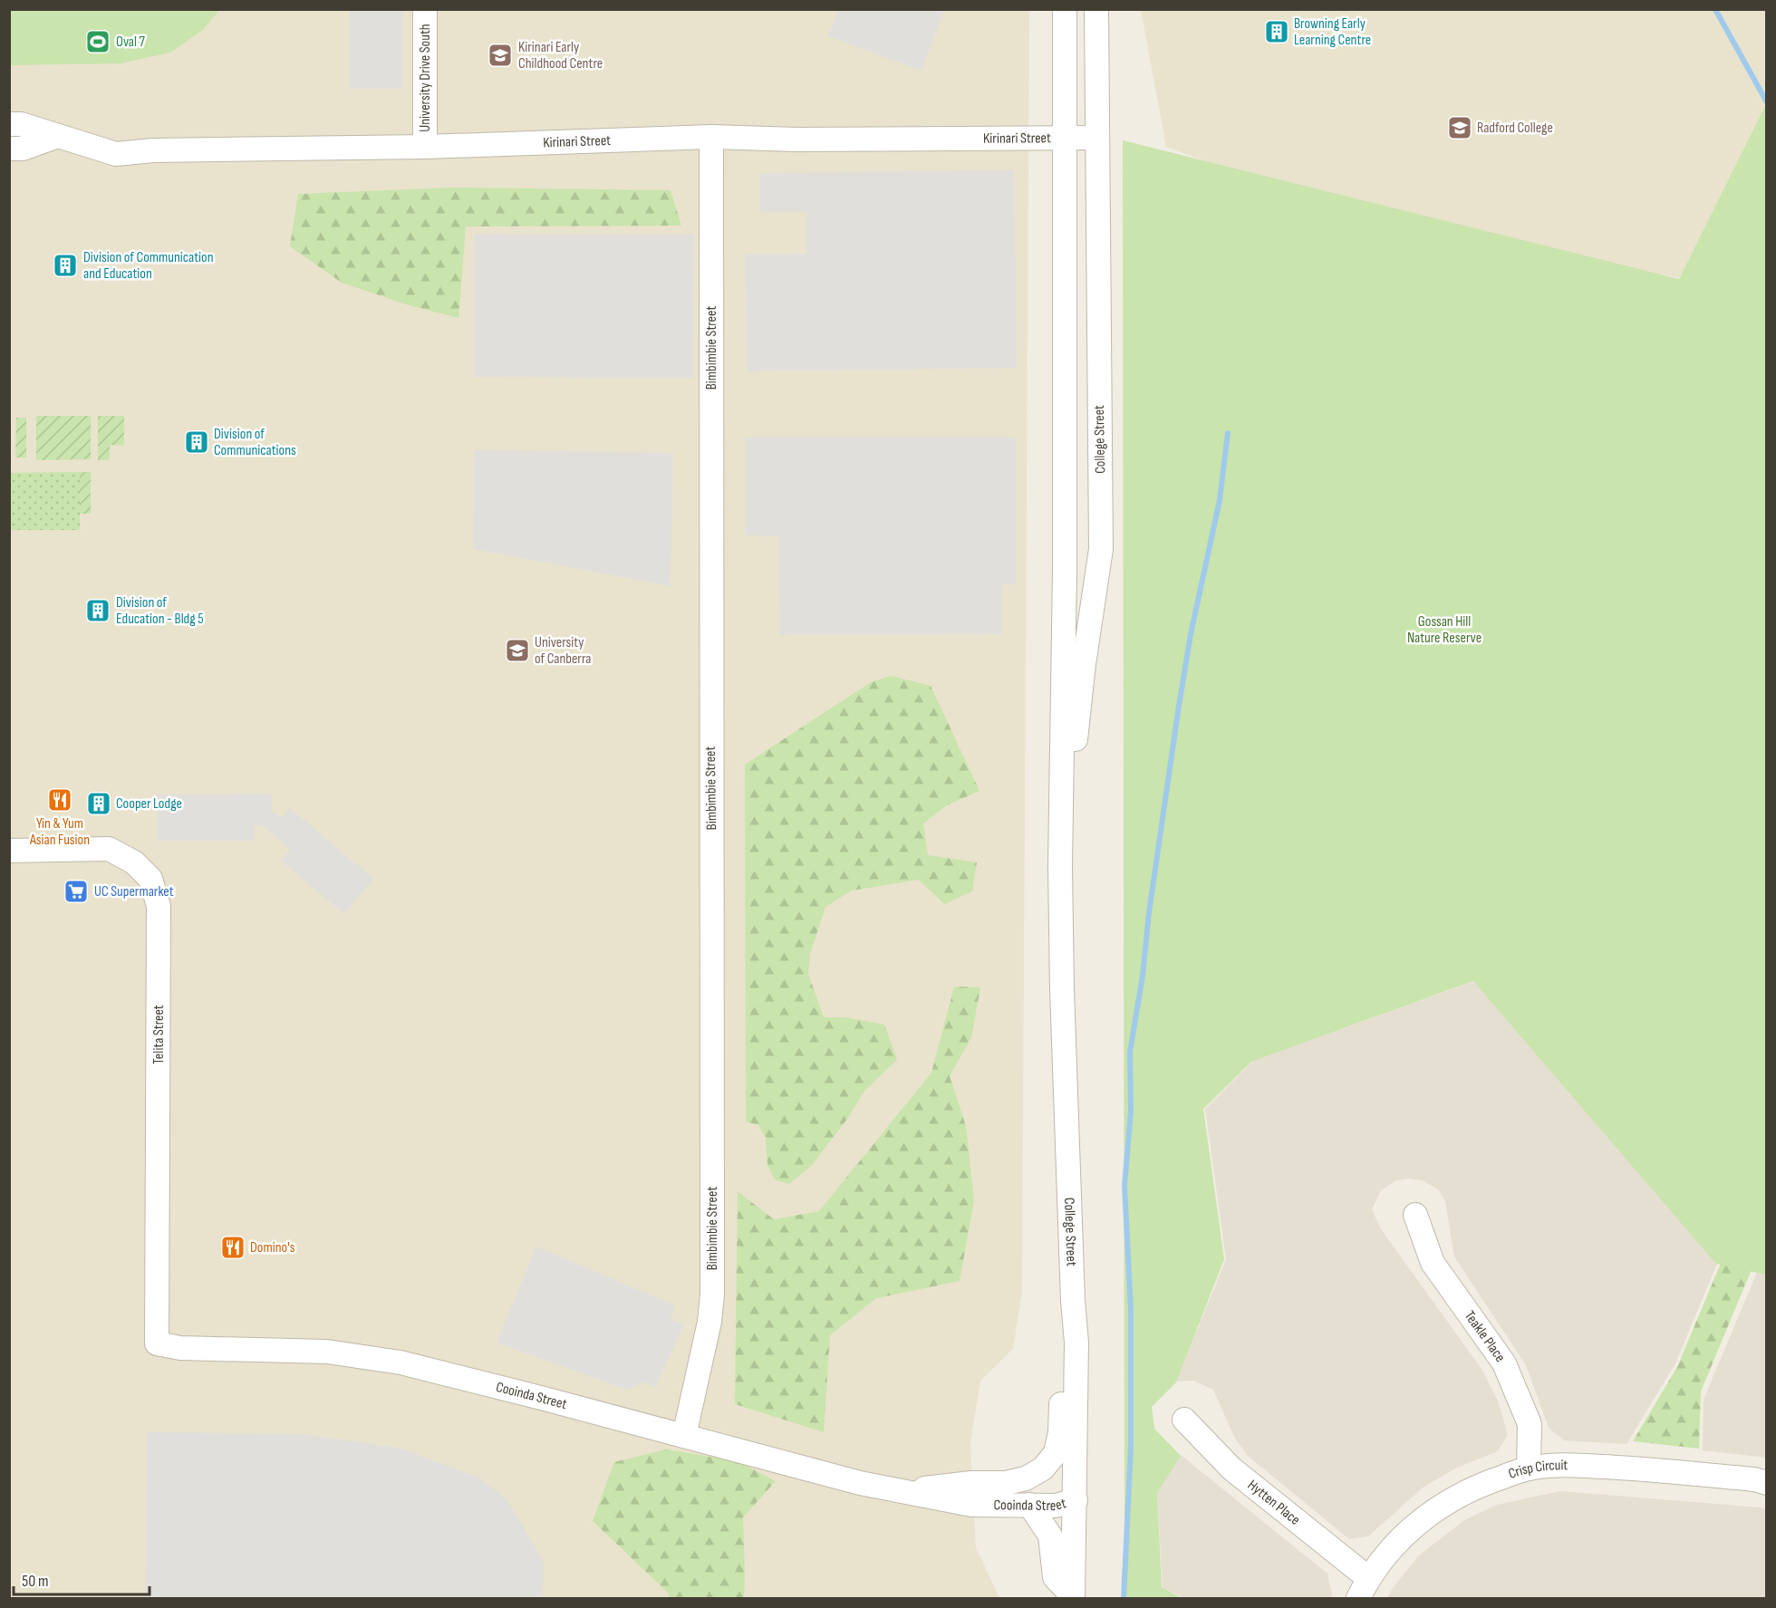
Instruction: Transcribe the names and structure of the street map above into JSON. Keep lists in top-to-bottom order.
{
  "streets": {
    "street": [
      "University Drive South",
      "Kirinari Street",
      "Bimbimbie Street",
      "College Street",
      "Telita Street",
      "Teakle Place",
      "Cooinda Street",
      "Crisp Circuit",
      "Hytten Place"
    ]
  },
  "crossings": [
    ["University Drive South", "Kirinari Street"],
    ["Kirinari Street", "Bimbimbie Street"],
    ["Kirinari Street", "College Street"],
    ["Bimbimbie Street", "Cooinda Street"],
    ["College Street", "Cooinda Street"],
    ["Telita Street", "Cooinda Street"],
    ["Teakle Place", "Crisp Circuit"],
    ["Crisp Circuit", "Hytten Place"]
  ],
  "parks": ["Gossan Hill Nature Reserve"],
  "places": {
    "building": [
      "Browning Early Learning Centre",
      "Division of Communication and Education",
      "Division of Communications",
      "Division of Education - Bldg 5",
      "Cooper Lodge"
    ],
    "sports": ["Oval 7"],
    "school or university": ["Kirinari Early Childhood Centre", "Radford College", "University of Canberra"],
    "restaurant": ["Yin & Yum Asian Fusion", "Domino's"],
    "supermarket": ["UC Supermarket"]
  },
  "scale_bar": "50 m"
}
